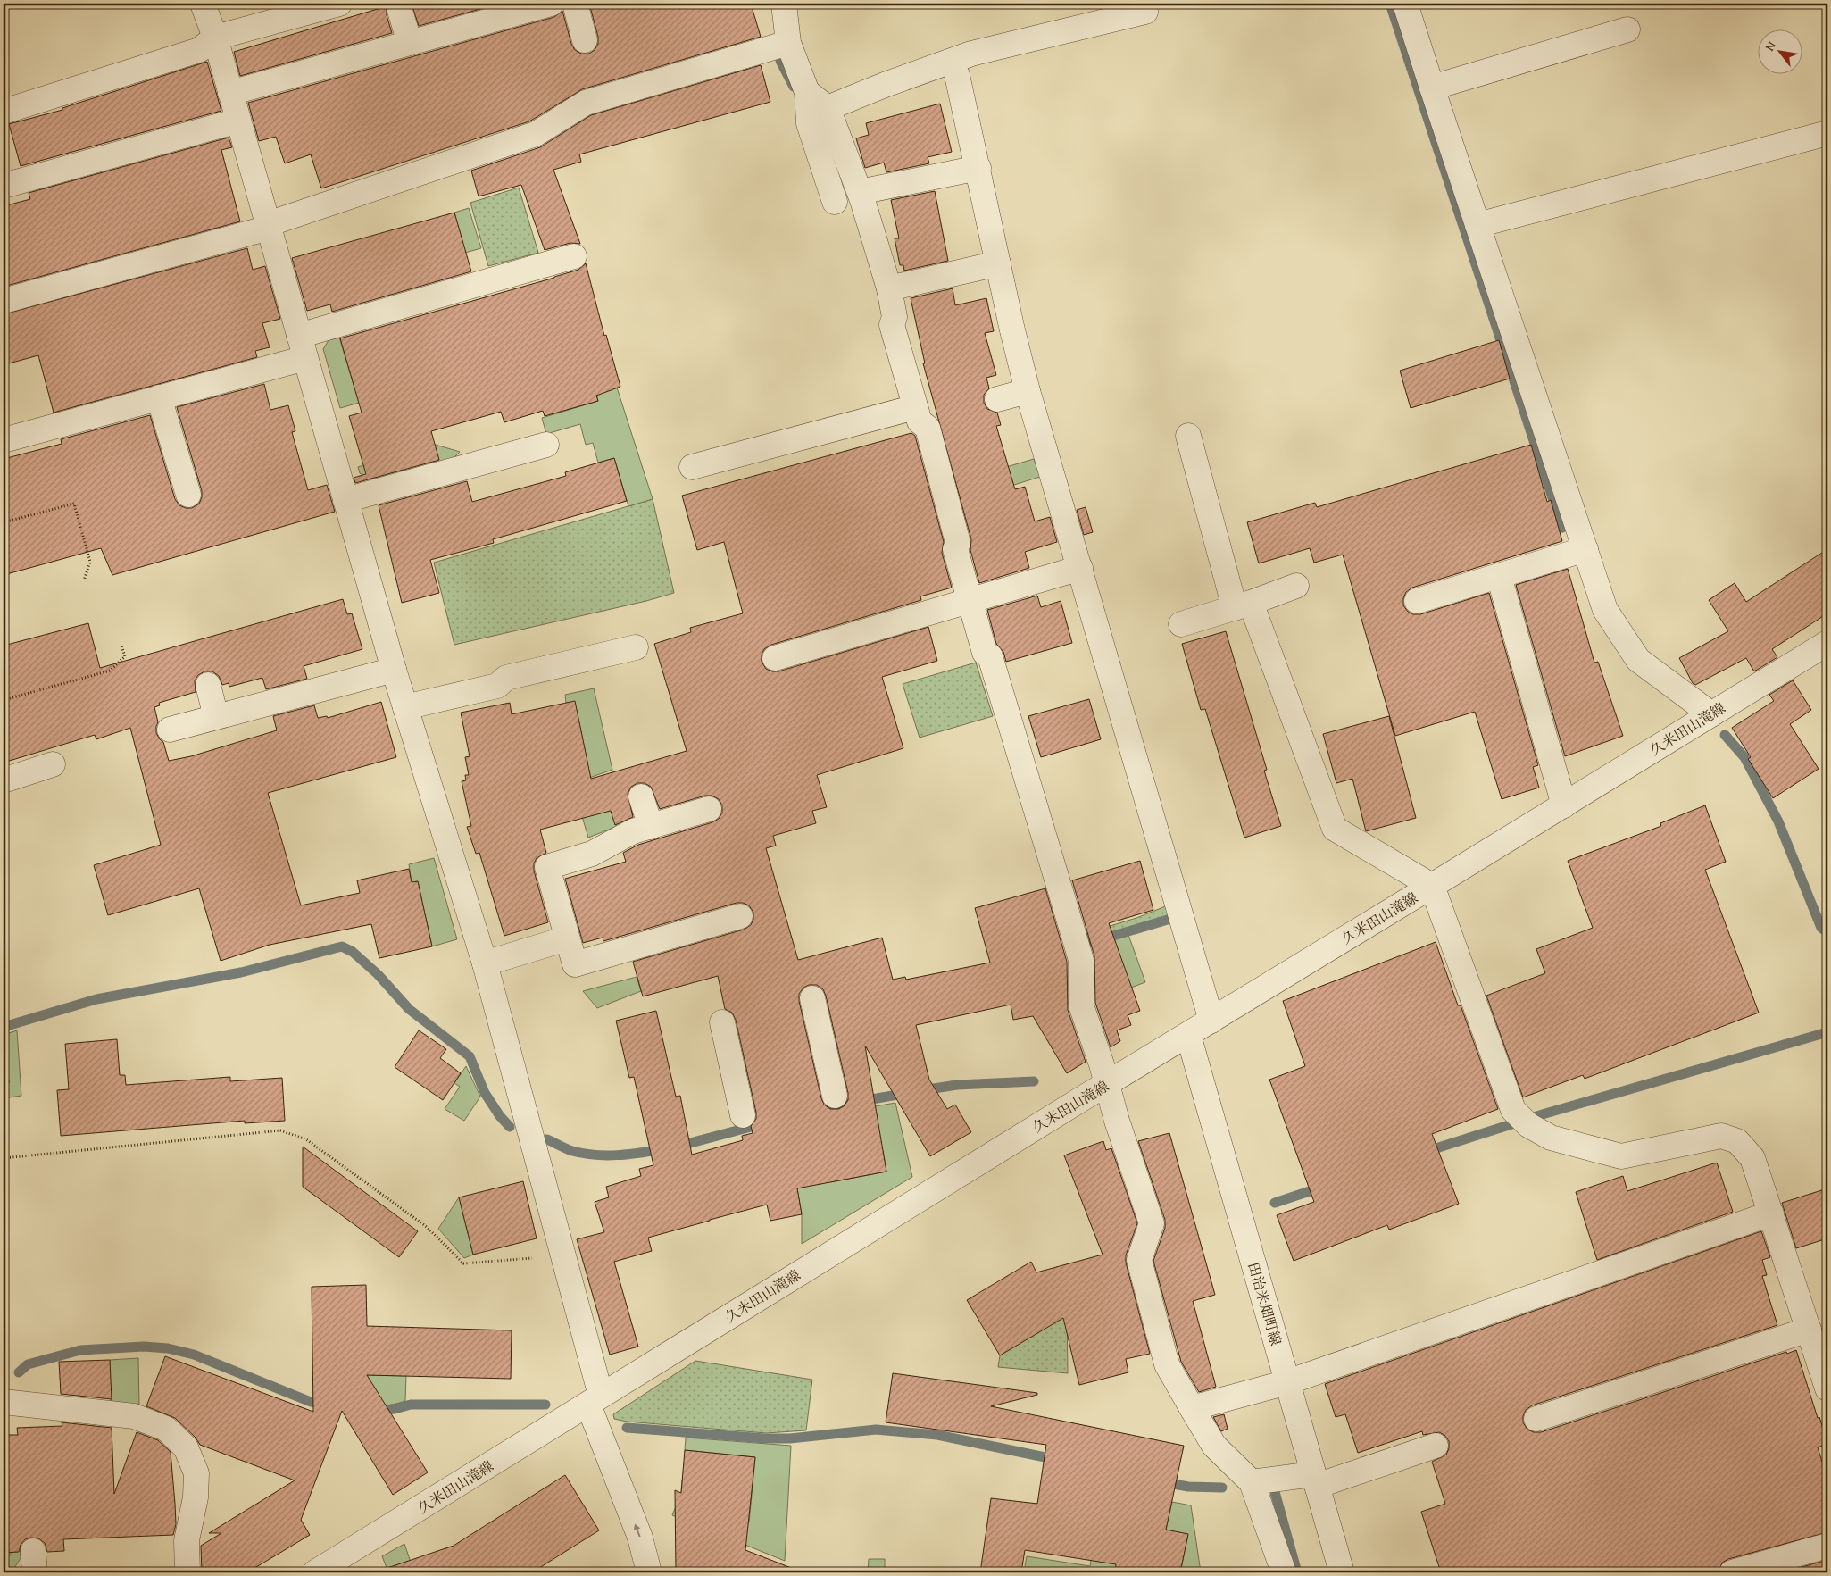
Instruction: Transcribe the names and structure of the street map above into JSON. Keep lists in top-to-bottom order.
{
  "streets": {
    "street": ["久米田山滝線", "田治米畑町線"]
  },
  "crossings": [
    ["久米田山滝線", "田治米畑町線"]
  ],
  "north": "top left"
}
